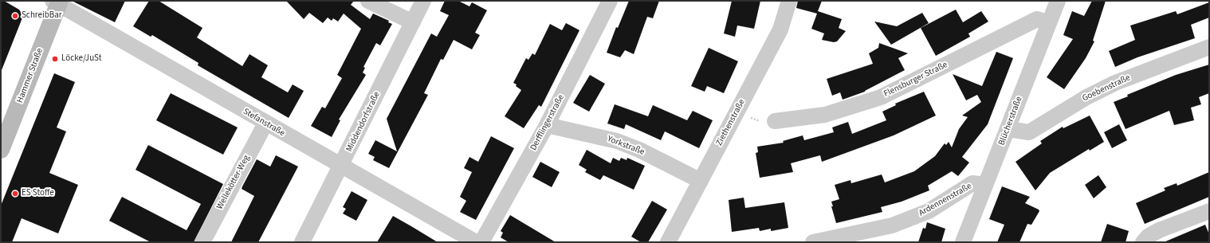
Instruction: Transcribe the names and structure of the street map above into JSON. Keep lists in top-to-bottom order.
{
  "streets": {
    "main road": ["Hammer Straße"],
    "street": [
      "Flensburger Straße",
      "Goebenstraße",
      "Blücherstraße",
      "Middendorfstraße",
      "Stefanstraße",
      "Derfflingerstraße",
      "Ziethenstraße",
      "Yorkstraße",
      "Wellekötter-Weg",
      "Ardennenstraße"
    ]
  },
  "crossings": [
    ["Hammer Straße", "Stefanstraße"],
    ["Flensburger Straße", "Blücherstraße"],
    ["Goebenstraße", "Blücherstraße"],
    ["Blücherstraße", "Ardennenstraße"],
    ["Middendorfstraße", "Stefanstraße"],
    ["Stefanstraße", "Wellekötter-Weg"],
    ["Derfflingerstraße", "Yorkstraße"],
    ["Ziethenstraße", "Yorkstraße"]
  ],
  "places": ["SchreibBar", "Löcke/JuSt", "ES Stoffe"]
}
